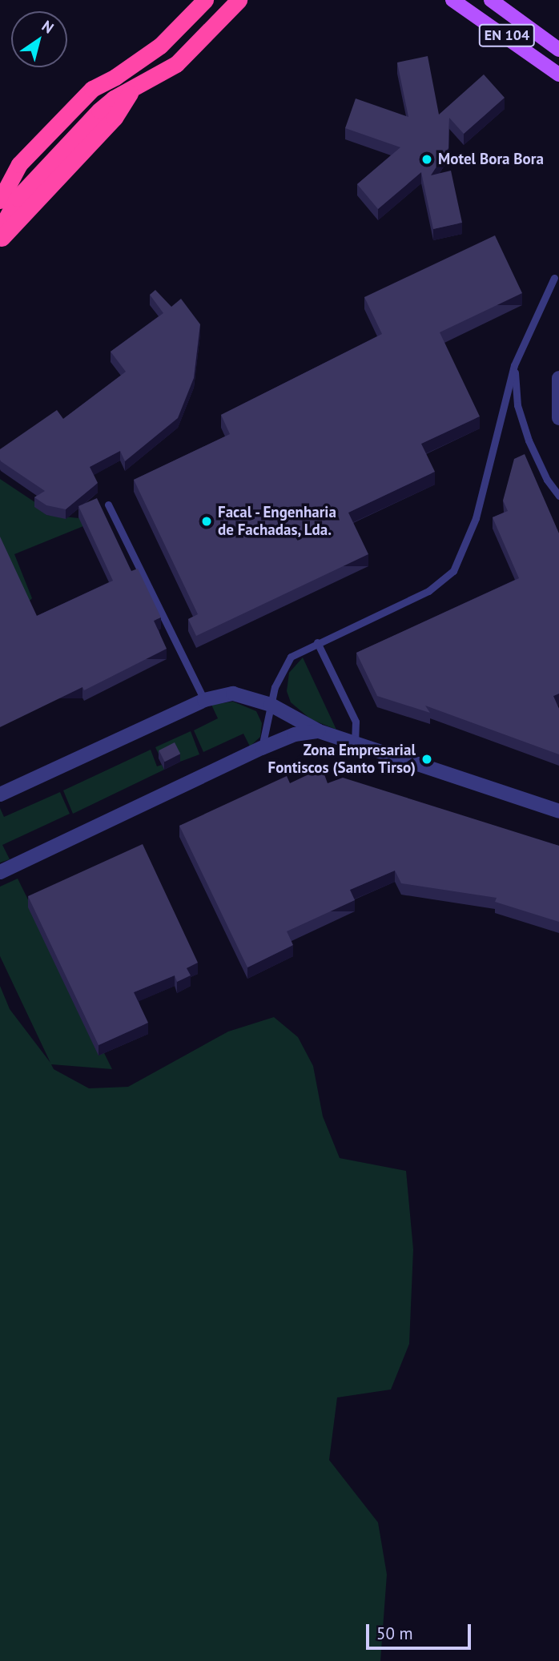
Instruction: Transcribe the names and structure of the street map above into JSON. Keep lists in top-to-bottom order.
{
  "streets": {
    "main road": ["EN 104"]
  },
  "places": ["Motel Bora Bora", "Facal - Engenharia de Fachadas, Lda.", "Zona Empresarial Fontiscos (Santo Tirso)"],
  "scale_bar": "50 m",
  "north": "top right"
}
